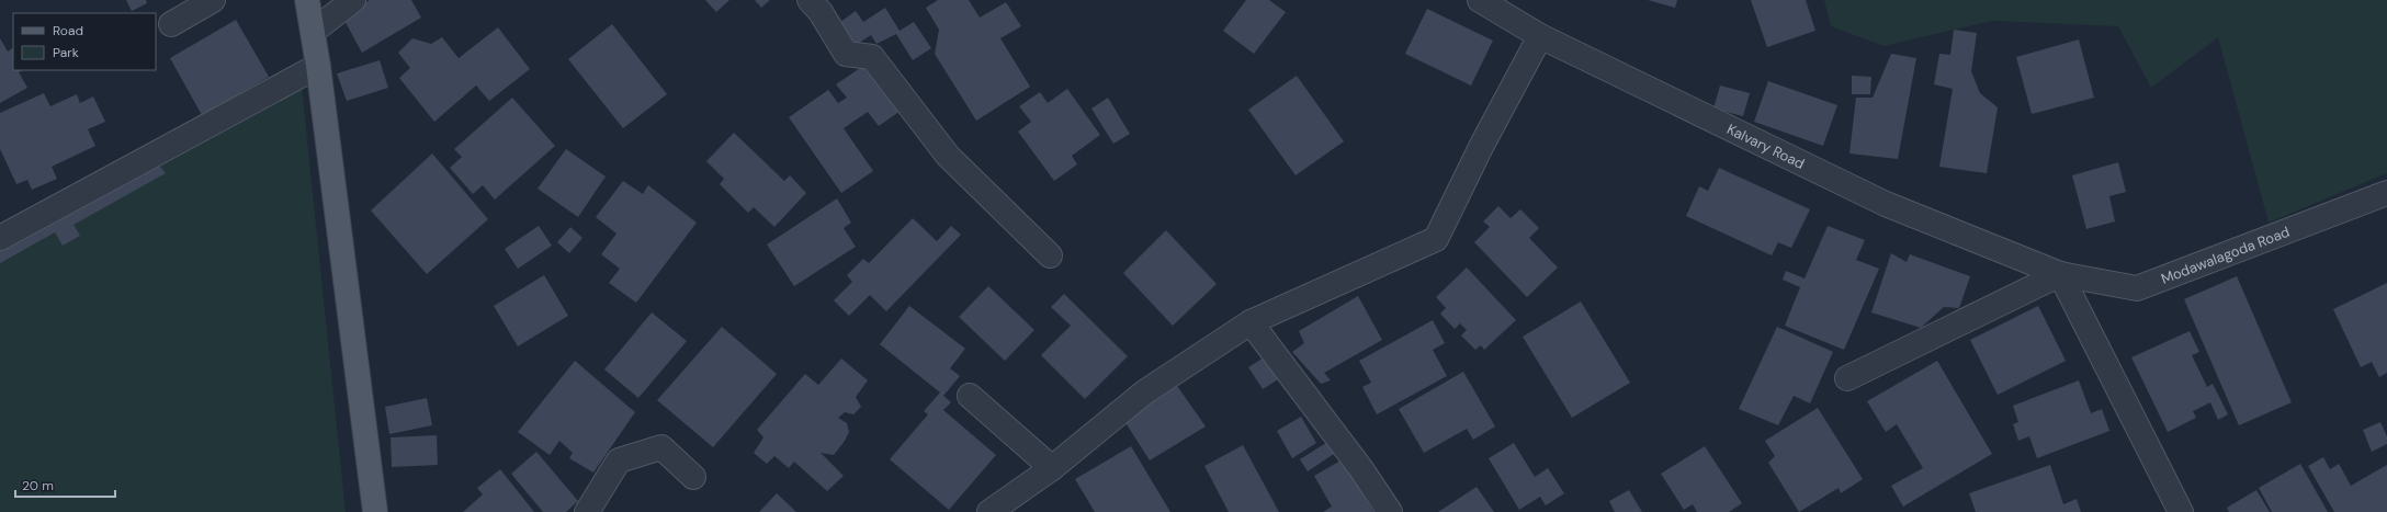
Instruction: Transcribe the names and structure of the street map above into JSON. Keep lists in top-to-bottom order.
{
  "streets": {
    "street": ["Kalvary Road", "Modawalagoda Road"]
  },
  "crossings": [
    ["Kalvary Road", "Modawalagoda Road"]
  ],
  "legend": ["Road", "Park"],
  "scale_bar": "20 m"
}
